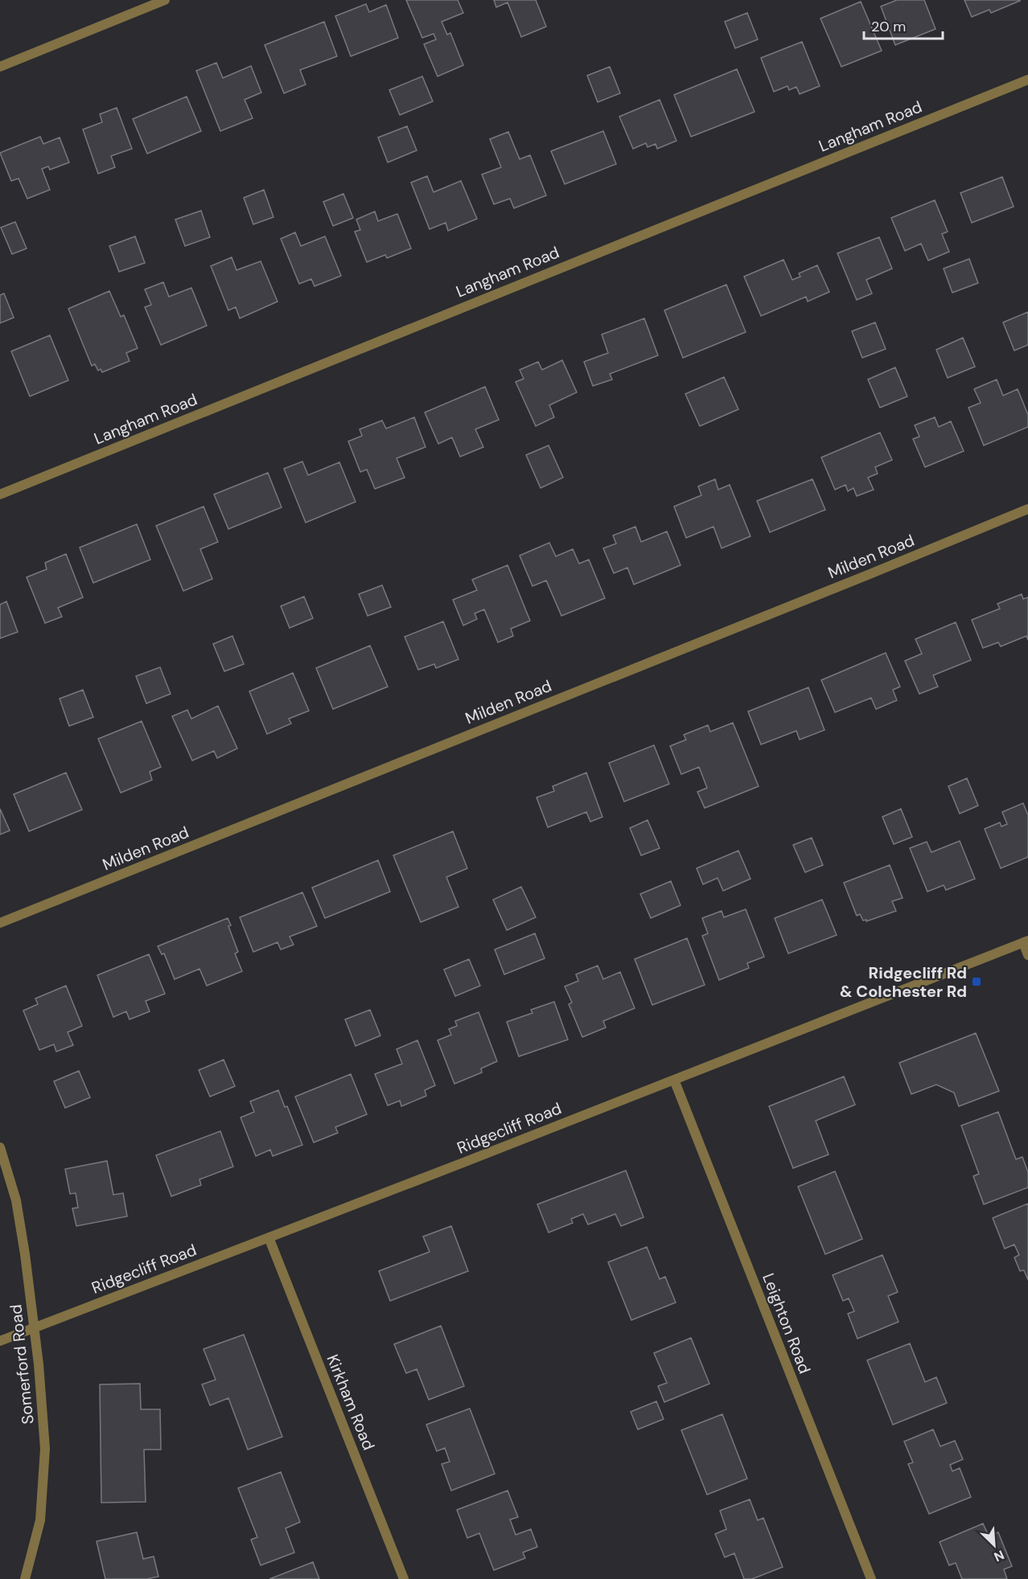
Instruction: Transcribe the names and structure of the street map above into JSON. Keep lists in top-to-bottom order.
{
  "streets": {
    "street": [
      "Langham Road",
      "Milden Road",
      "Ridgecliff Road",
      "Leighton Road",
      "Somerford Road",
      "Kirkham Road"
    ]
  },
  "crossings": [
    ["Ridgecliff Road", "Leighton Road"],
    ["Ridgecliff Road", "Somerford Road"],
    ["Ridgecliff Road", "Kirkham Road"]
  ],
  "places": {
    "transit": ["Ridgecliff Rd & Colchester Rd"]
  },
  "scale_bar": "20 m",
  "north": "bottom right"
}
